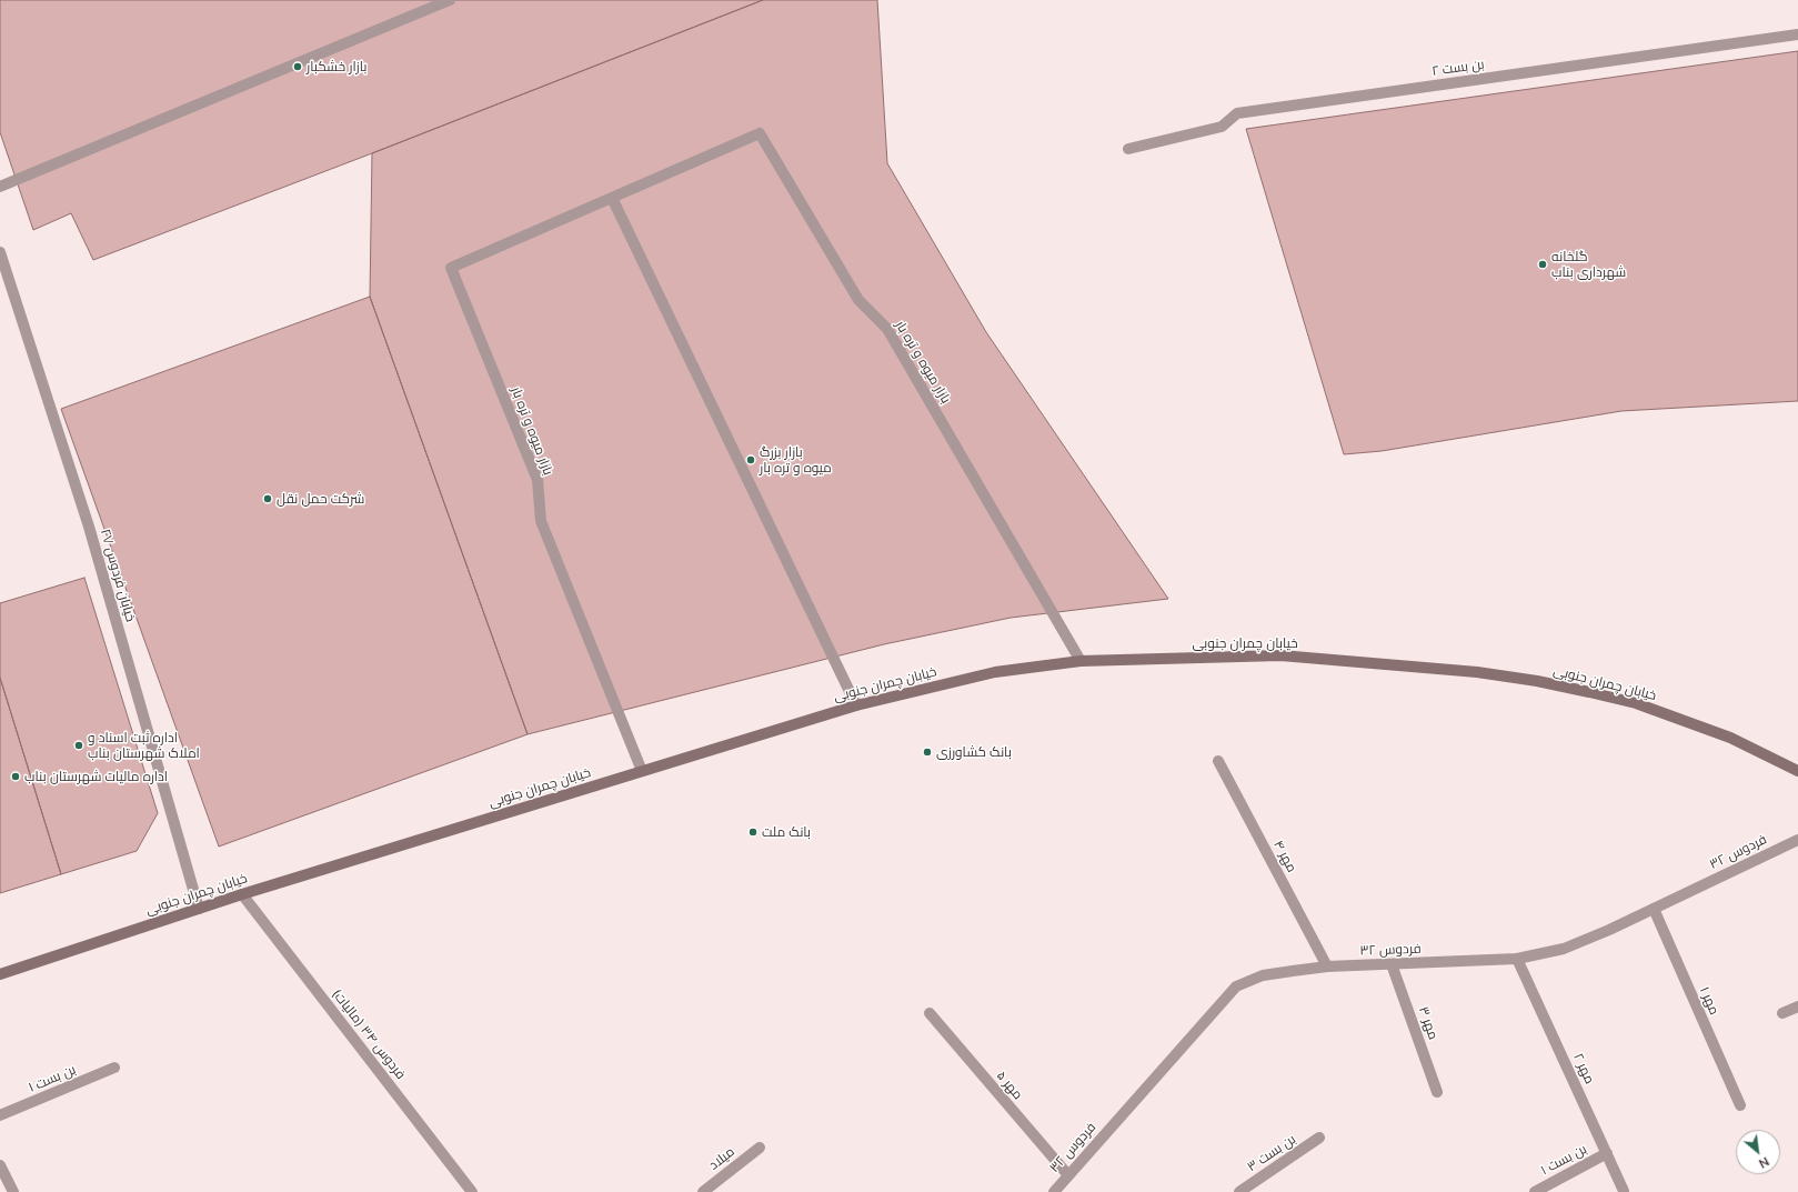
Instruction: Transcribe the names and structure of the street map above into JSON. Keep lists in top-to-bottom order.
{
  "streets": {
    "main road": ["خیابان چمران جنوبی"],
    "street": [
      "بن بست ۲",
      "بازار میوه و تره بار",
      "خیابان فردوس ۲۷",
      "فردوس ۳۲",
      "مهر ۴",
      "مهر ۱",
      "مهر ۳",
      "فردوس ۳۴ (مالیات)",
      "مهر ۲",
      "بن بست ۱",
      "مهر ۵",
      "بن بست ۳",
      "میلاد"
    ]
  },
  "crossings": [
    ["بازار میوه و تره بار", "خیابان چمران جنوبی"],
    ["خیابان فردوس ۲۷", "خیابان چمران جنوبی"],
    ["خیابان چمران جنوبی", "فردوس ۳۴ (مالیات)"],
    ["فردوس ۳۲", "مهر ۴"],
    ["فردوس ۳۲", "مهر ۱"],
    ["فردوس ۳۲", "مهر ۳"],
    ["فردوس ۳۲", "مهر ۲"],
    ["فردوس ۳۲", "مهر ۵"],
    ["مهر ۲", "بن بست ۱"]
  ],
  "places": [
    "بازار خشکبار",
    "گلخانه شهرداری بناب",
    "بازار بزرگ میوه و تره بار",
    "شرکت حمل نقل",
    "اداره ثبت اسناد و املاک شهرستان بناب",
    "بانک کشاورزی",
    "اداره مالیات شهرستان بناب",
    "بانک ملت"
  ],
  "north": "bottom right"
}
